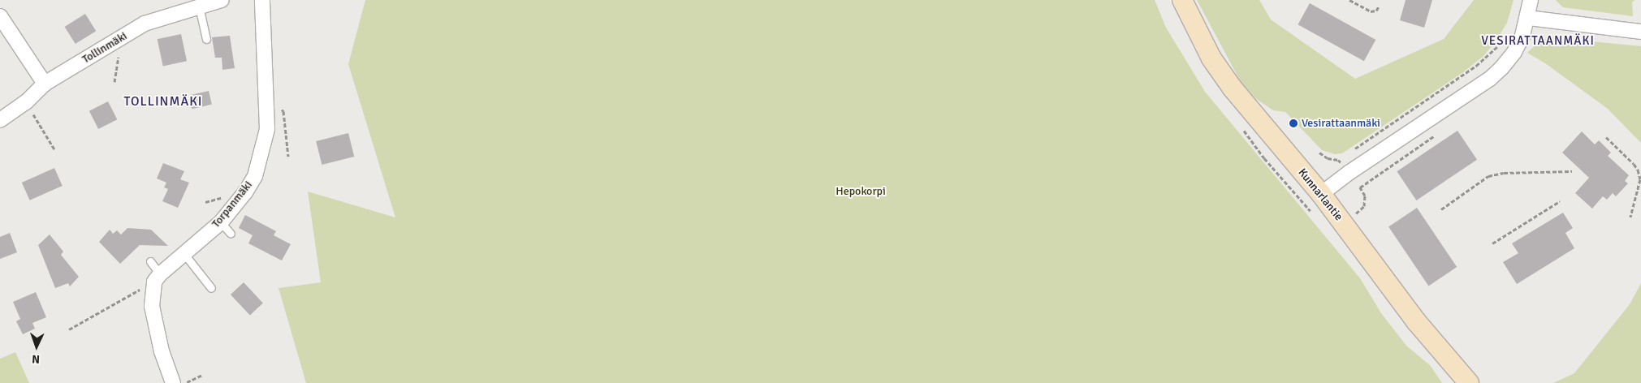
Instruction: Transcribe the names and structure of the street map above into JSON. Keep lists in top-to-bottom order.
{
  "streets": {
    "main road": ["Kunnarlantie"],
    "street": ["Tollinmäki", "Torpanmäki"]
  },
  "districts": ["VESIRATTAANMÄKI", "TOLLINMÄKI"],
  "parks": ["Hepokorpi"],
  "places": ["Vesirattaanmäki"],
  "north": "bottom"
}
